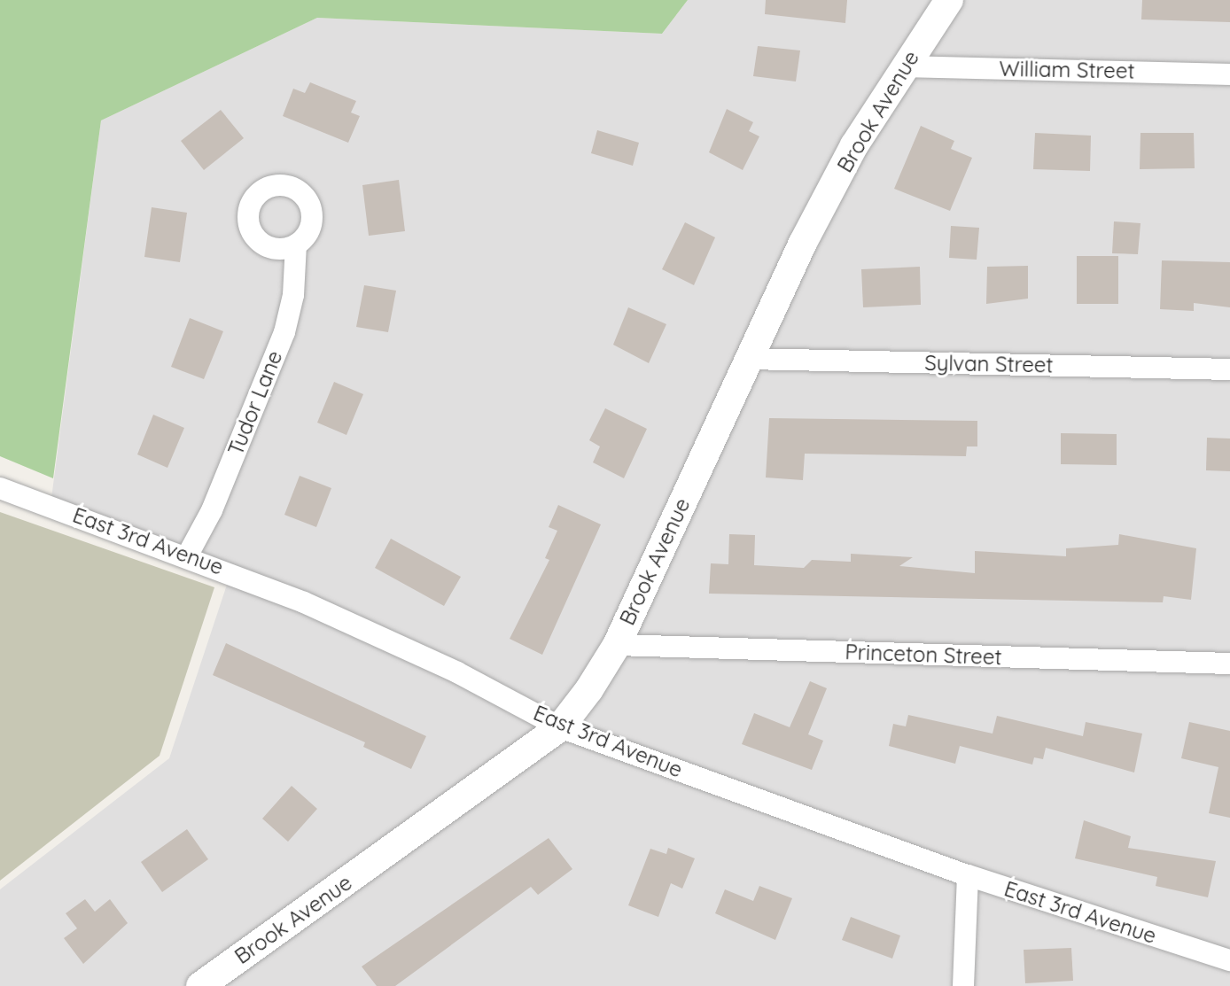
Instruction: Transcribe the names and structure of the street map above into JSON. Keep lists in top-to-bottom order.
{
  "streets": {
    "street": [
      "William Street",
      "Brook Avenue",
      "Sylvan Street",
      "Tudor Lane",
      "East 3rd Avenue",
      "Princeton Street"
    ]
  },
  "crossings": [
    ["William Street", "Brook Avenue"],
    ["Brook Avenue", "Sylvan Street"],
    ["Brook Avenue", "East 3rd Avenue"],
    ["Brook Avenue", "Princeton Street"],
    ["Tudor Lane", "East 3rd Avenue"]
  ]
}
